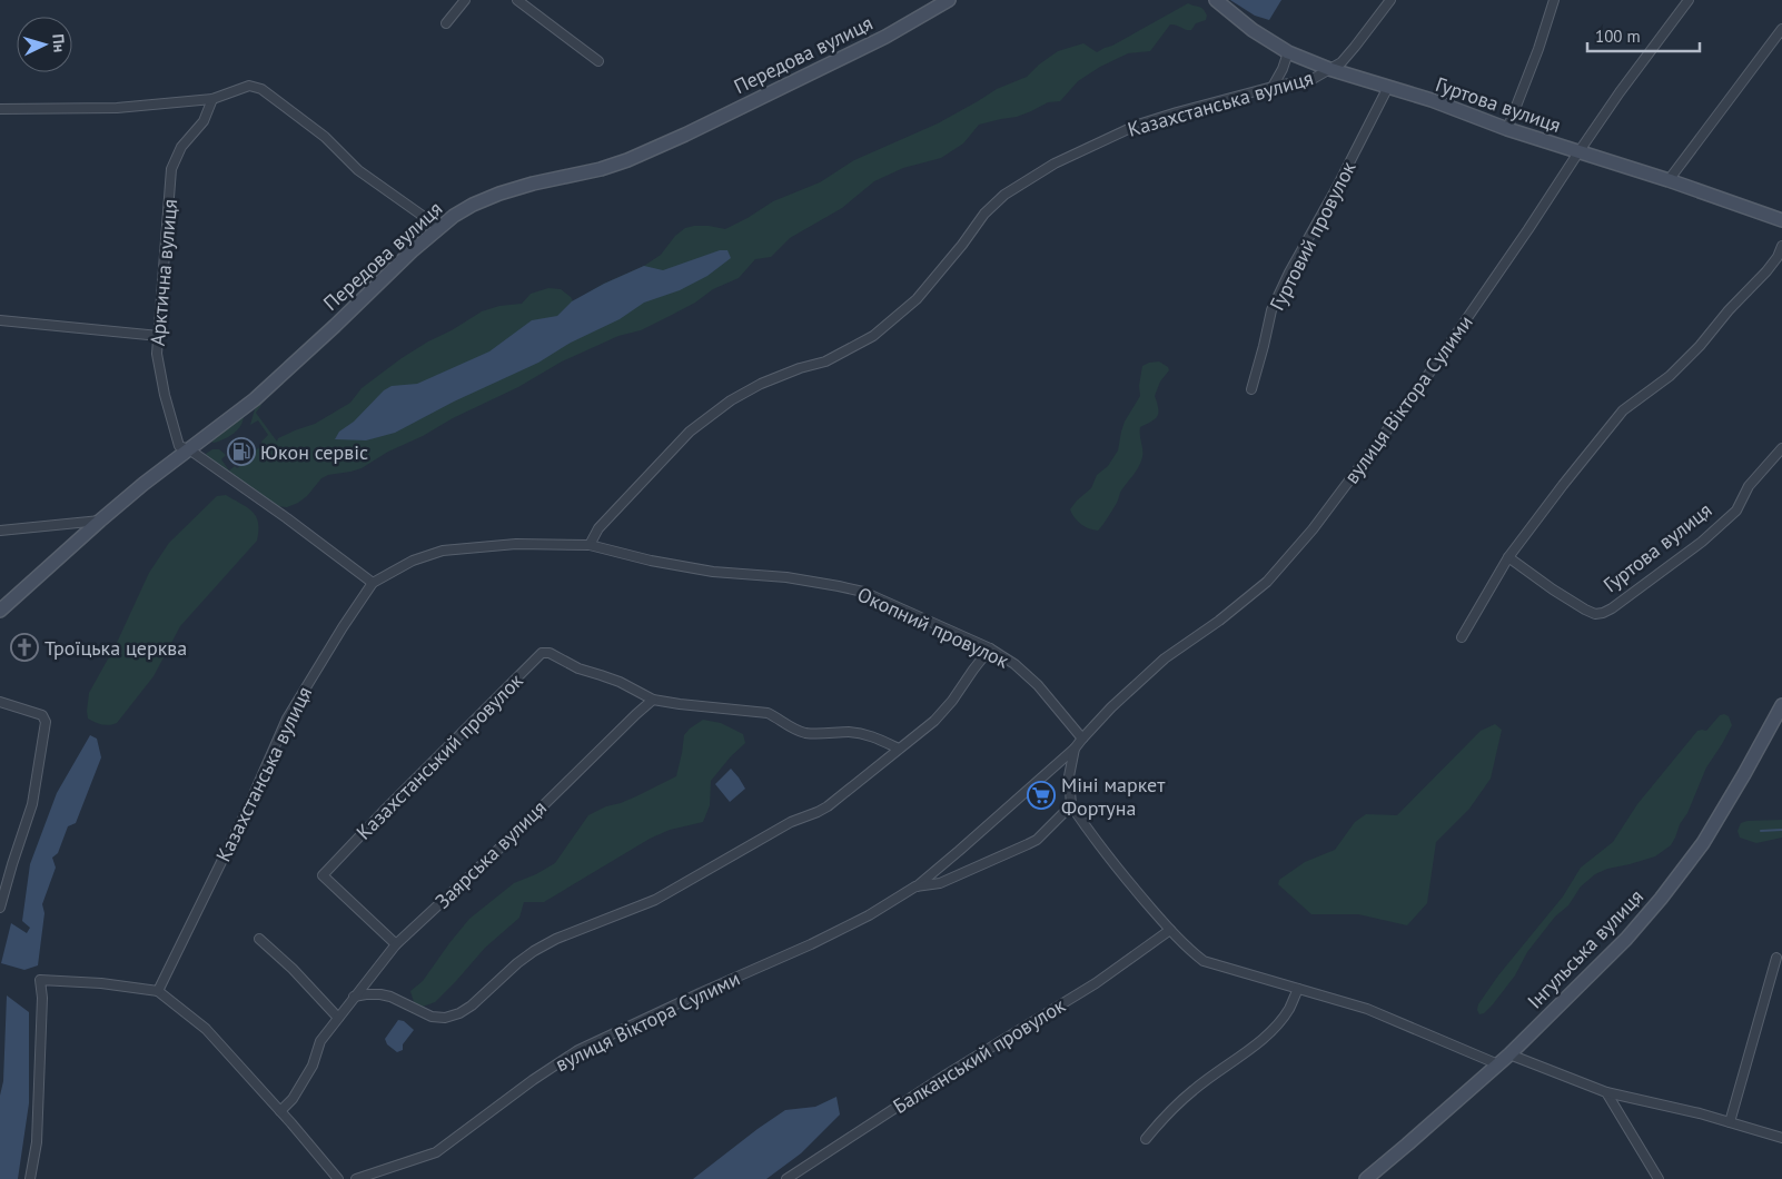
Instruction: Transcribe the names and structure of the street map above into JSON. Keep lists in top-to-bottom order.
{
  "streets": {
    "street": [
      "Передова вулиця",
      "Казахстанська вулиця",
      "Гуртова вулиця",
      "Гуртовий провулок",
      "Арктична вулиця",
      "вулиця Віктора Сулими",
      "Окопний провулок",
      "Казахстанський провулок",
      "Заярська вулиця",
      "Інгульська вулиця",
      "Балканський провулок"
    ]
  },
  "crossings": [
    ["Передова вулиця", "Арктична вулиця"],
    ["Казахстанська вулиця", "Гуртова вулиця"],
    ["Казахстанська вулиця", "Окопний провулок"],
    ["Гуртова вулиця", "Гуртовий провулок"],
    ["Гуртова вулиця", "вулиця Віктора Сулими"],
    ["вулиця Віктора Сулими", "Окопний провулок"],
    ["Казахстанський провулок", "Заярська вулиця"]
  ],
  "places": {
    "fuel station": ["Юкон сервіс"],
    "church": ["Троїцька церква"],
    "supermarket": ["Міні маркет Фортуна"]
  },
  "scale_bar": "100 m",
  "north": "right"
}
